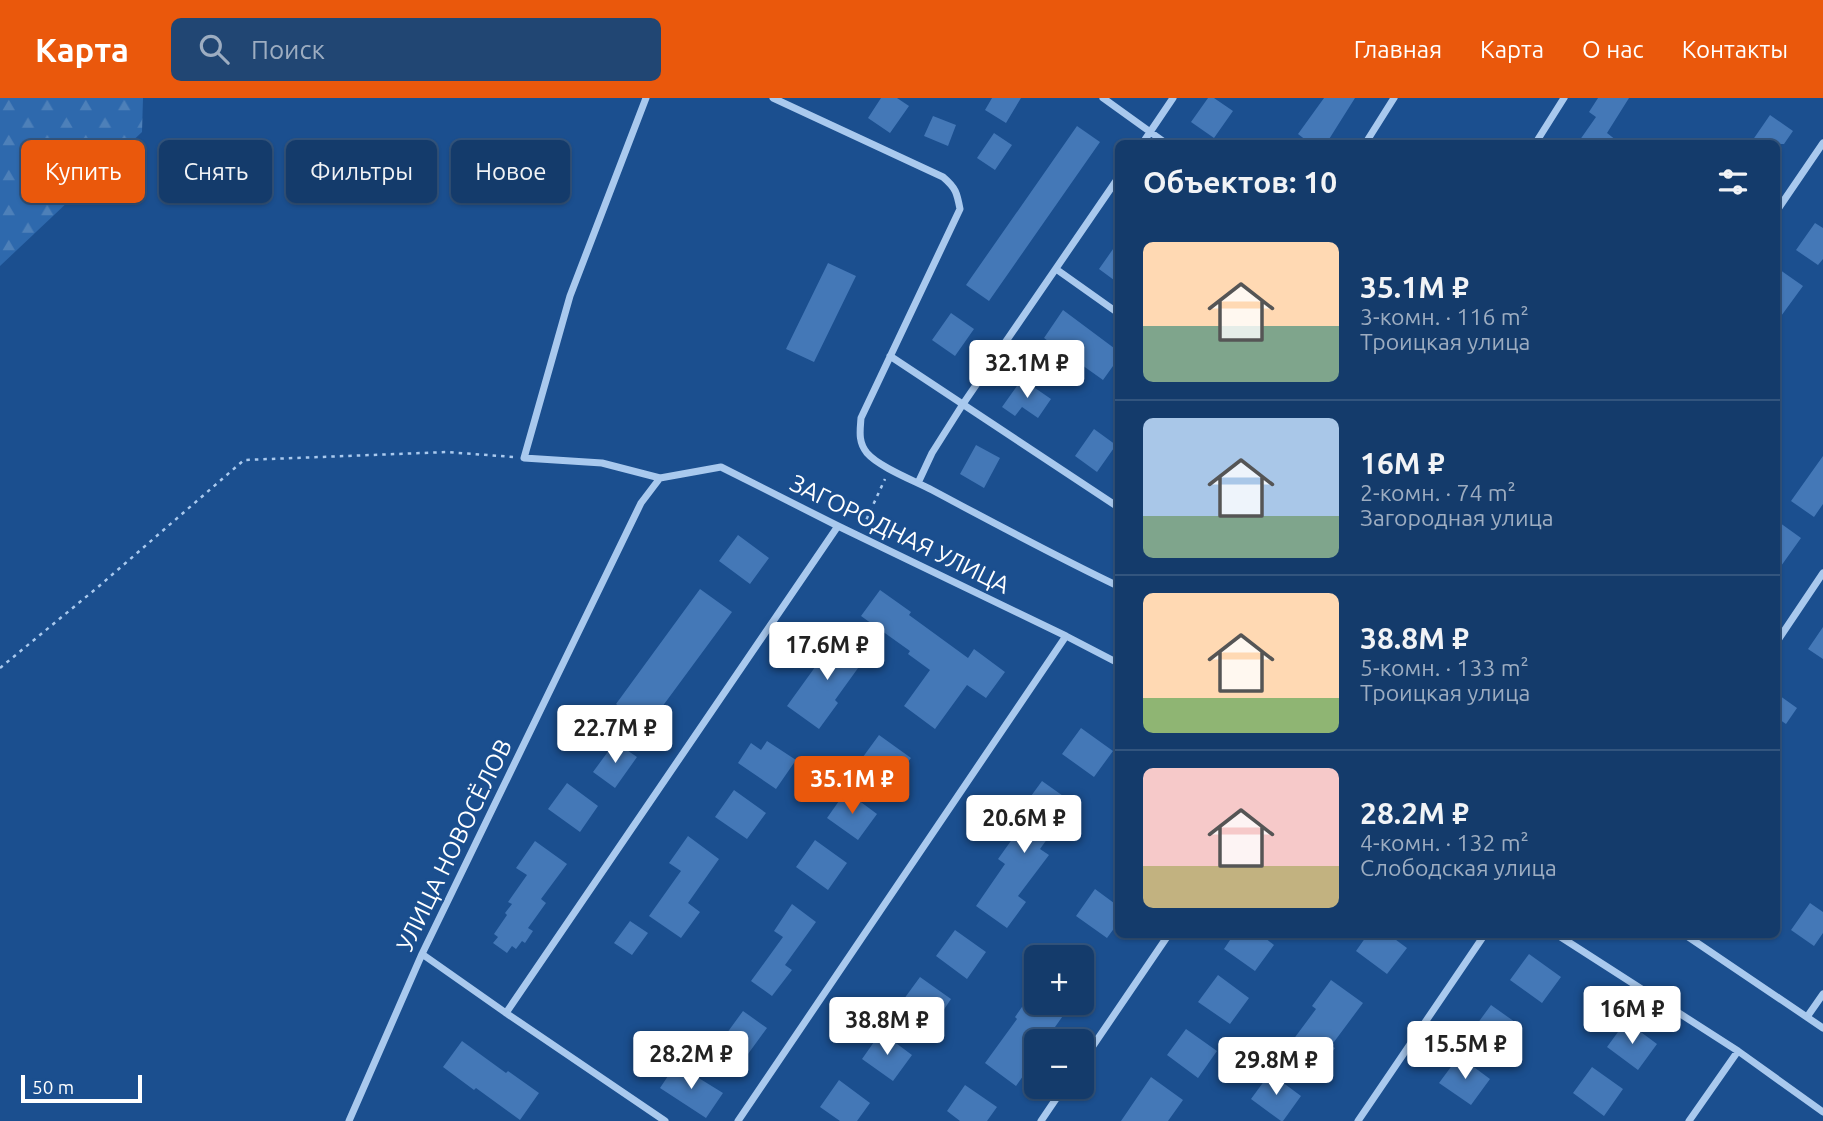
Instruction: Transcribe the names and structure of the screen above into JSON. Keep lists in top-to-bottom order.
{
  "streets": {
    "street": ["ЗАГОРОДНАЯ УЛИЦА", "УЛИЦА НОВОСЁЛОВ"]
  },
  "crossings": [
    ["ЗАГОРОДНАЯ УЛИЦА", "УЛИЦА НОВОСЁЛОВ"]
  ],
  "scale_bar": "50 m",
  "page": {
    "header": "Карта",
    "search": "Поиск",
    "nav": [
      "Главная",
      "Карта",
      "О нас",
      "Контакты"
    ],
    "chip": [
      "Купить",
      "Снять",
      "Фильтры",
      "Новое"
    ],
    "heading": "Объектов: 10",
    "list": [
      {
        "name": "35.1M ₽",
        "note": "3-комн. · 116 m² · Троицкая улица"
      },
      {
        "name": "16M ₽",
        "note": "2-комн. · 74 m² · Загородная улица"
      },
      {
        "name": "38.8M ₽",
        "note": "5-комн. · 133 m² · Троицкая улица"
      },
      {
        "name": "28.2M ₽",
        "note": "4-комн. · 132 m² · Слободская улица"
      }
    ],
    "price": [
      "32.1M ₽",
      "17.6M ₽",
      "22.7M ₽",
      "35.1M ₽",
      "20.6M ₽",
      "16M ₽",
      "38.8M ₽",
      "15.5M ₽",
      "28.2M ₽",
      "29.8M ₽"
    ],
    "map_buttons": ["+", "−"],
    "scale": "50 m"
  }
}
